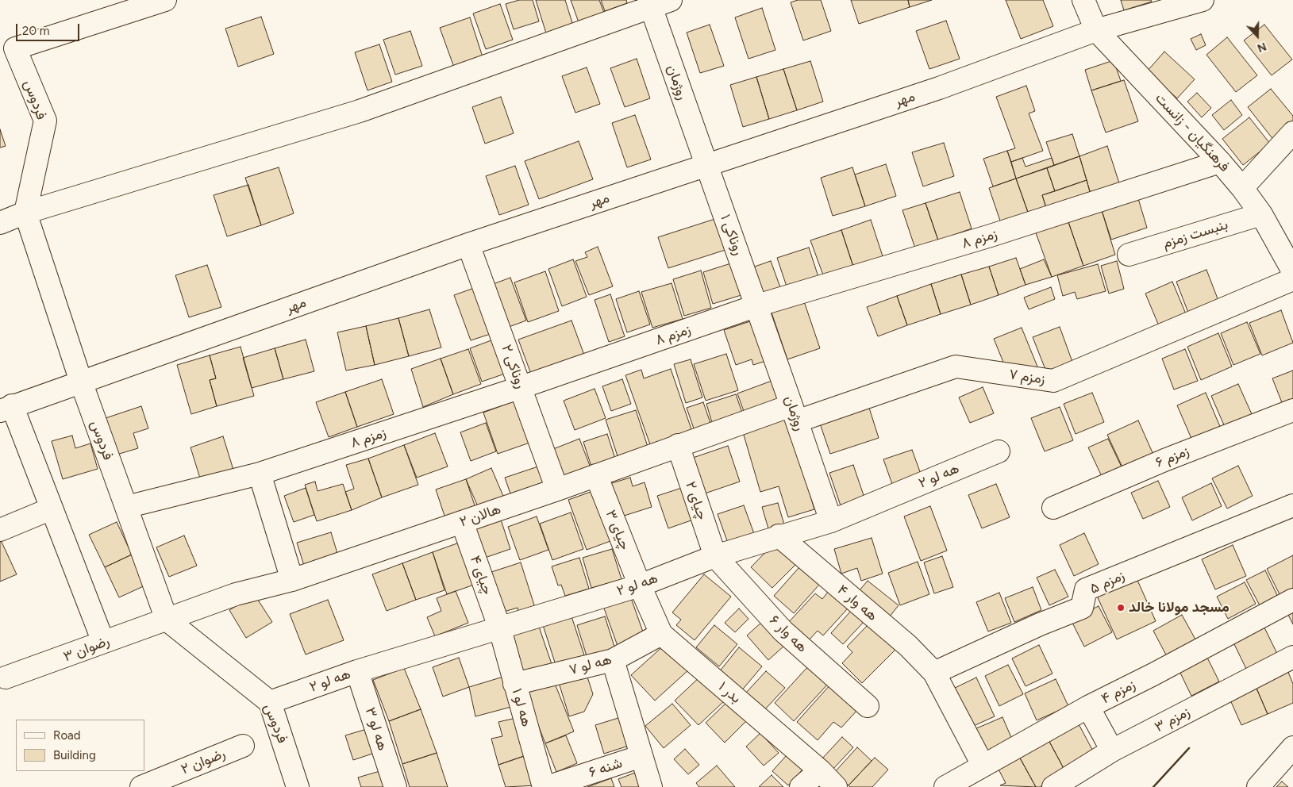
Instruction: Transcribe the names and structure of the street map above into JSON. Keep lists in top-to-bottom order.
{
  "streets": {
    "street": [
      "روژمان",
      "مهر",
      "فردوس",
      "فرهنگیان - زانست",
      "بنبست زمزم",
      "روناکی ۱",
      "زمزم ۸",
      "روناکی ۲",
      "زمزم ۷",
      "زمزم ۶",
      "هه لو ۲",
      "چیای ۲",
      "هالان ۲",
      "چیای ۳",
      "چیای ۴",
      "زمزم ۵",
      "هه وار ۴",
      "هه وار ۶",
      "رضوان ۳",
      "هه لو ۷",
      "زمزم ۴",
      "بدر ۱",
      "هه لو ۱",
      "زمزم ۳",
      "هه لو ۳",
      "رضوان ۲",
      "شنه ۶"
    ]
  },
  "crossings": [
    ["روژمان", "مهر"],
    ["روژمان", "روناکی ۱"],
    ["روژمان", "زمزم ۸"],
    ["روژمان", "زمزم ۷"],
    ["روژمان", "هه لو ۲"],
    ["روژمان", "هالان ۲"],
    ["مهر", "فردوس"],
    ["مهر", "فرهنگیان - زانست"],
    ["مهر", "روناکی ۱"],
    ["مهر", "روناکی ۲"],
    ["فردوس", "زمزم ۸"],
    ["فردوس", "هه لو ۲"],
    ["فردوس", "هالان ۲"],
    ["فردوس", "رضوان ۳"],
    ["فرهنگیان - زانست", "بنبست زمزم"],
    ["فرهنگیان - زانست", "زمزم ۸"],
    ["روناکی ۱", "زمزم ۸"],
    ["زمزم ۸", "روناکی ۲"],
    ["روناکی ۲", "هالان ۲"],
    ["زمزم ۷", "هالان ۲"],
    ["هه لو ۲", "چیای ۲"],
    ["هه لو ۲", "چیای ۳"],
    ["هه لو ۲", "چیای ۴"],
    ["هه لو ۲", "هه وار ۴"],
    ["هه لو ۲", "هه وار ۶"],
    ["هه لو ۲", "بدر ۱"],
    ["هه لو ۲", "هه لو ۱"],
    ["هه لو ۲", "هه لو ۳"],
    ["چیای ۲", "هالان ۲"],
    ["چیای ۲", "هه وار ۶"],
    ["هالان ۲", "چیای ۳"],
    ["هالان ۲", "چیای ۴"],
    ["هالان ۲", "رضوان ۳"],
    ["چیای ۳", "بدر ۱"],
    ["چیای ۴", "هه لو ۱"],
    ["زمزم ۵", "هه وار ۴"],
    ["هه وار ۴", "زمزم ۴"],
    ["هه لو ۷", "بدر ۱"],
    ["هه لو ۷", "هه لو ۱"]
  ],
  "places": ["مسجد مولانا خالد"],
  "legend": ["Road", "Building"],
  "scale_bar": "20 m",
  "north": "bottom"
}
